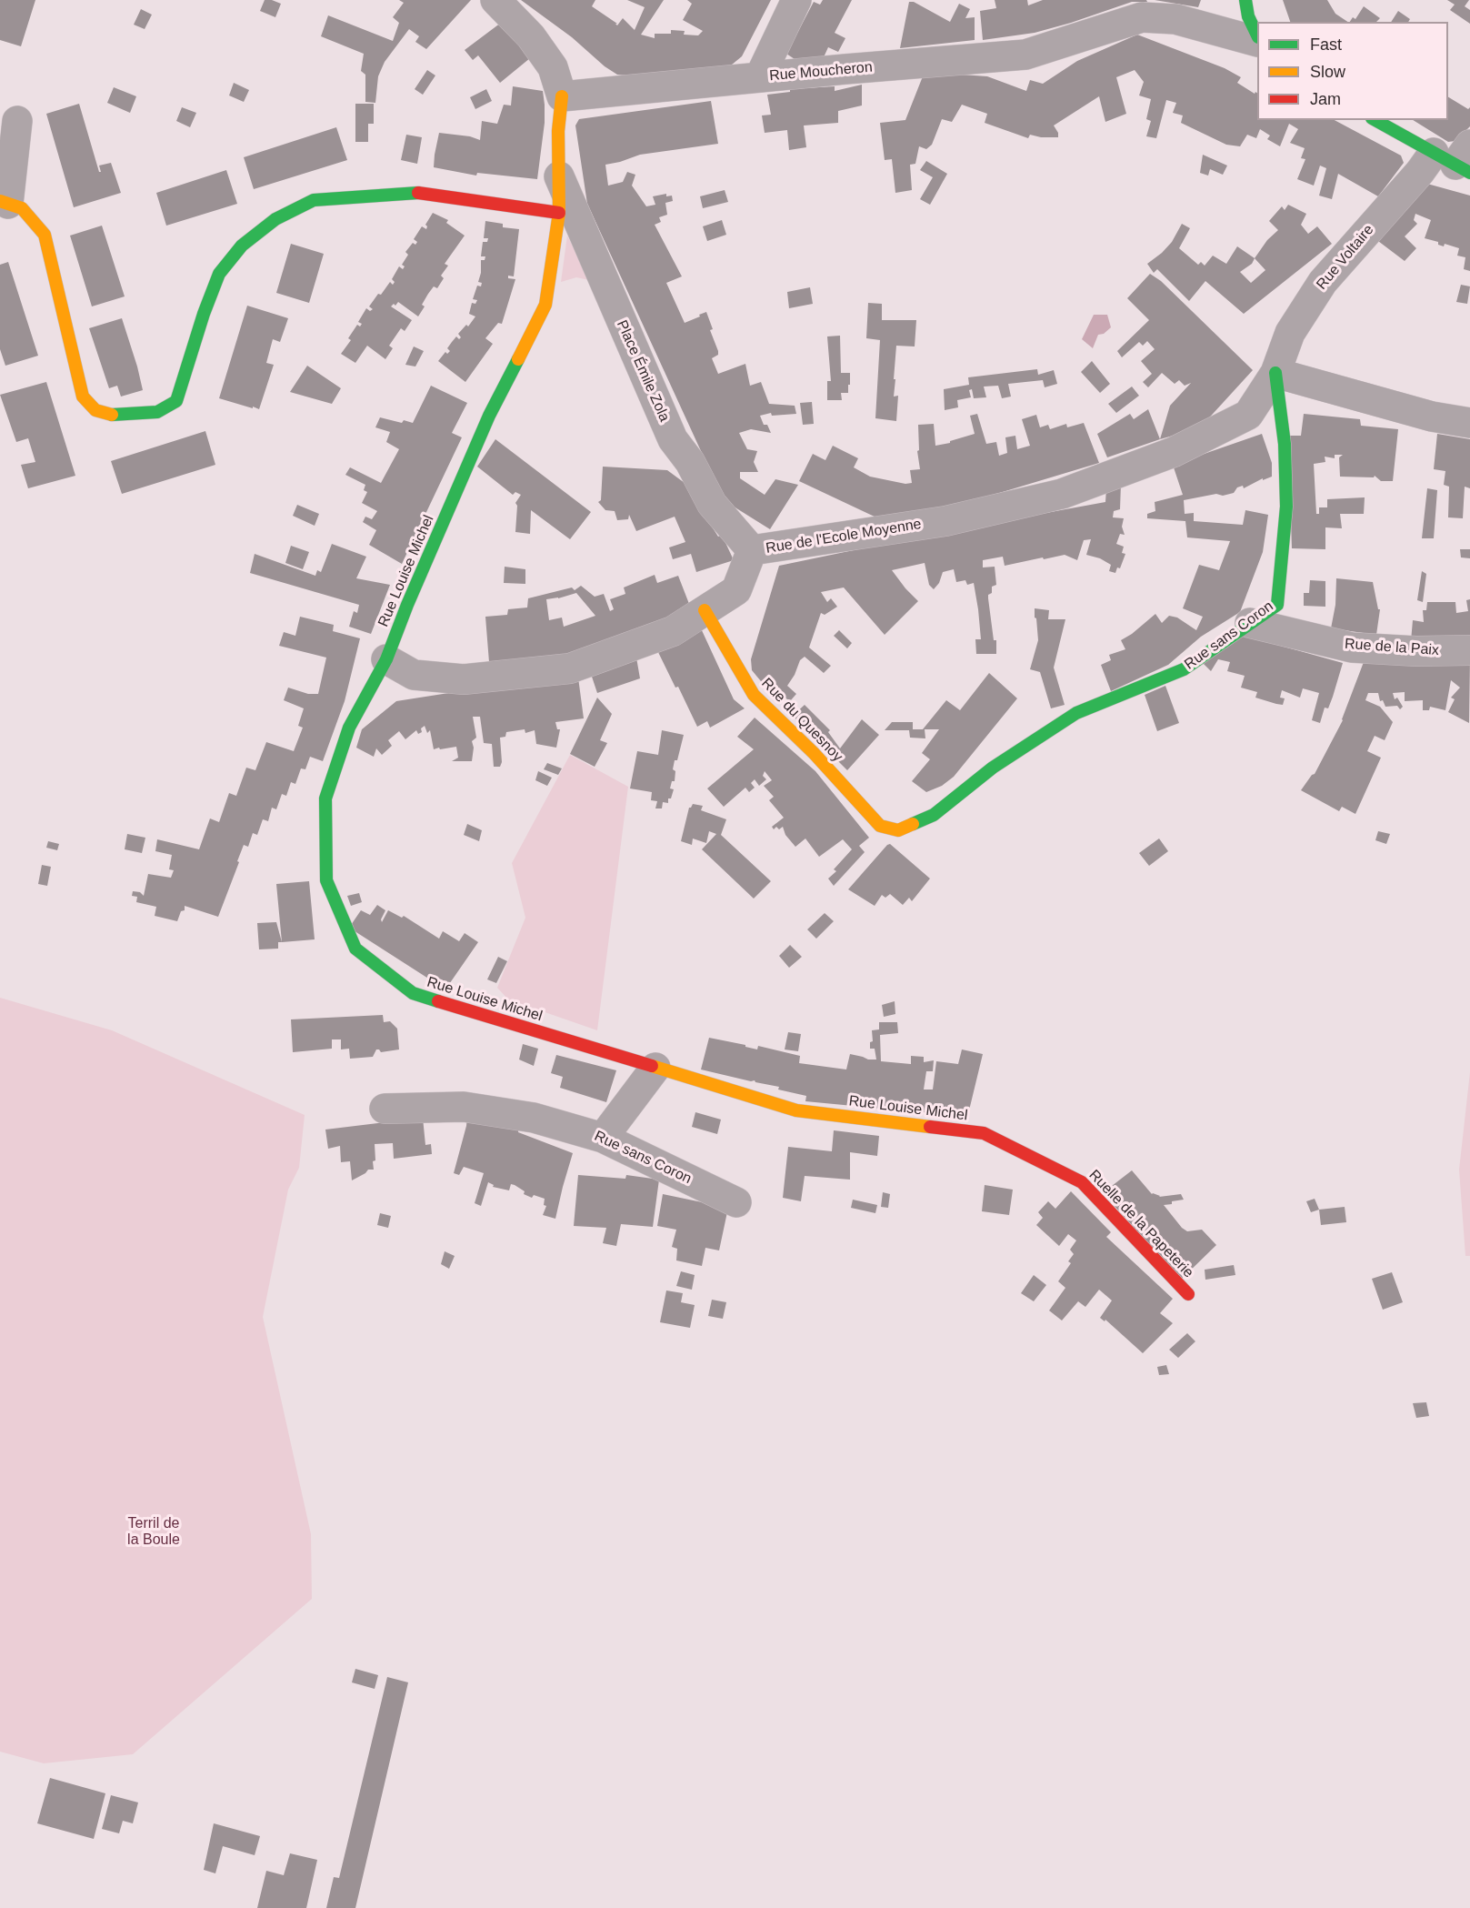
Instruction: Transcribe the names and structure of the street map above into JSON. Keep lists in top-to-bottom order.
{
  "streets": {
    "street": [
      "Rue Moucheron",
      "Rue Voltaire",
      "Place Émile Zola",
      "Rue de l'Ecole Moyenne",
      "Rue Louise Michel",
      "Rue sans Coron",
      "Rue de la Paix",
      "Rue du Quesnoy",
      "Ruelle de la Papeterie"
    ]
  },
  "crossings": [
    ["Rue Moucheron", "Place Émile Zola"],
    ["Rue Voltaire", "Rue de l'Ecole Moyenne"],
    ["Rue Voltaire", "Rue sans Coron"],
    ["Place Émile Zola", "Rue de l'Ecole Moyenne"],
    ["Place Émile Zola", "Rue Louise Michel"],
    ["Rue de l'Ecole Moyenne", "Rue Louise Michel"],
    ["Rue de l'Ecole Moyenne", "Rue sans Coron"],
    ["Rue de l'Ecole Moyenne", "Rue du Quesnoy"],
    ["Rue Louise Michel", "Ruelle de la Papeterie"],
    ["Rue sans Coron", "Rue de la Paix"],
    ["Rue sans Coron", "Rue du Quesnoy"]
  ],
  "parks": ["Terril de la Boule"],
  "legend": ["Fast", "Slow", "Jam"]
}
